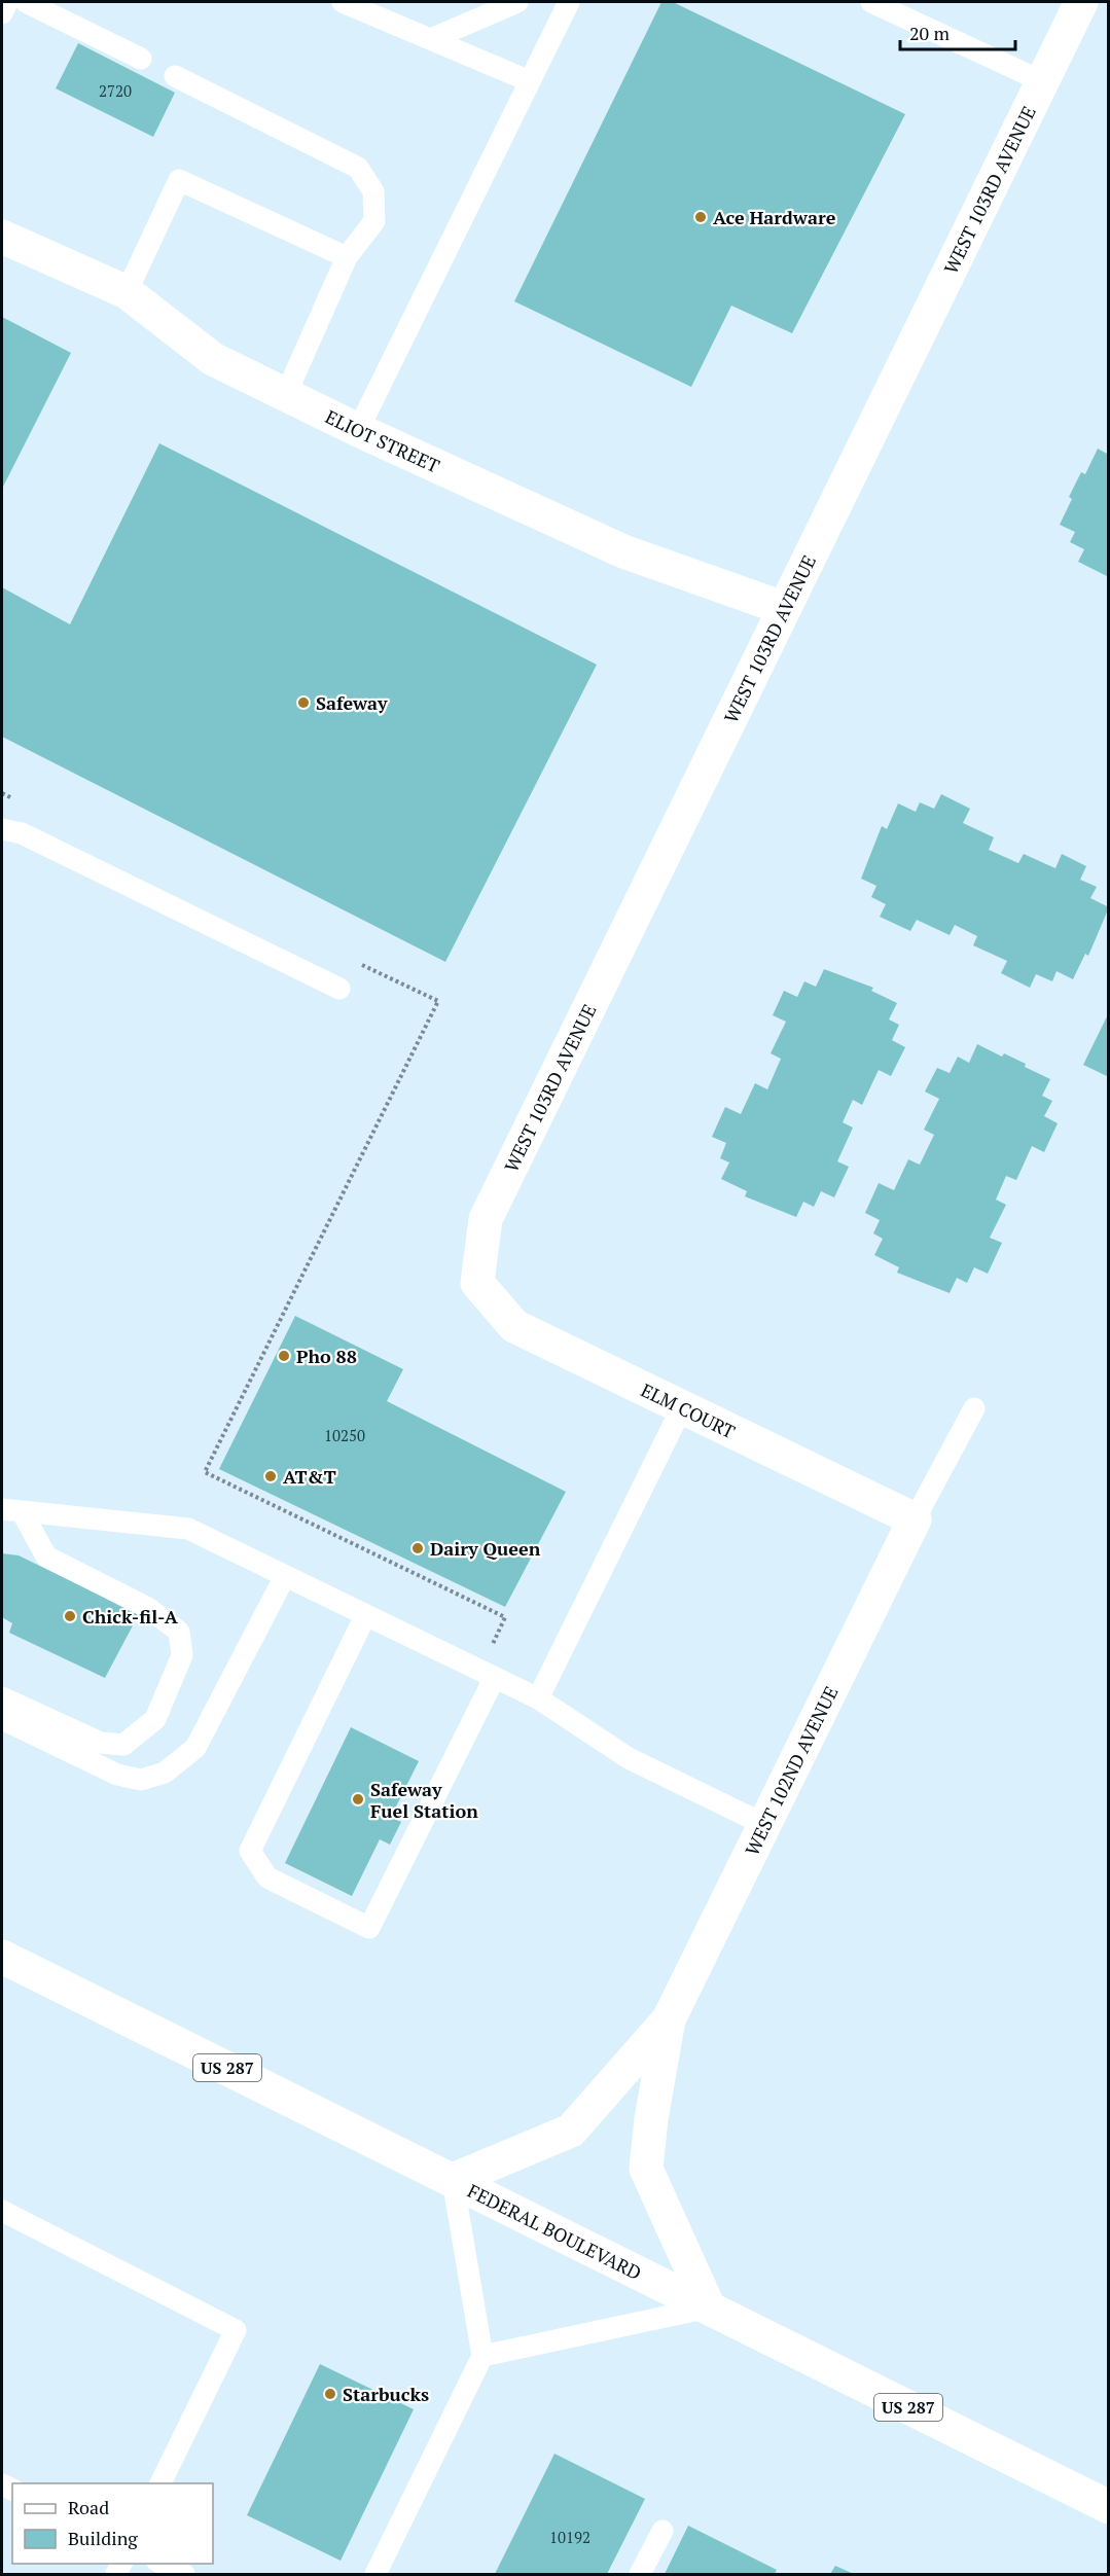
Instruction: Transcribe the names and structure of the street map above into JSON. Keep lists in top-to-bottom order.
{
  "streets": {
    "street": [
      "WEST 103RD AVENUE",
      "ELIOT STREET",
      "ELM COURT",
      "WEST 102ND AVENUE",
      "US 287",
      "FEDERAL BOULEVARD"
    ]
  },
  "crossings": [
    ["WEST 103RD AVENUE", "ELIOT STREET"],
    ["WEST 103RD AVENUE", "ELM COURT"],
    ["ELM COURT", "WEST 102ND AVENUE"],
    ["WEST 102ND AVENUE", "FEDERAL BOULEVARD"]
  ],
  "places": [
    "Ace Hardware",
    "Safeway",
    "Pho 88",
    "AT&T",
    "Dairy Queen",
    "Chick-fil-A",
    "Safeway Fuel Station",
    "Starbucks"
  ],
  "house_numbers": ["2720", "10250", "10192"],
  "legend": ["Road", "Building"],
  "scale_bar": "20 m"
}
